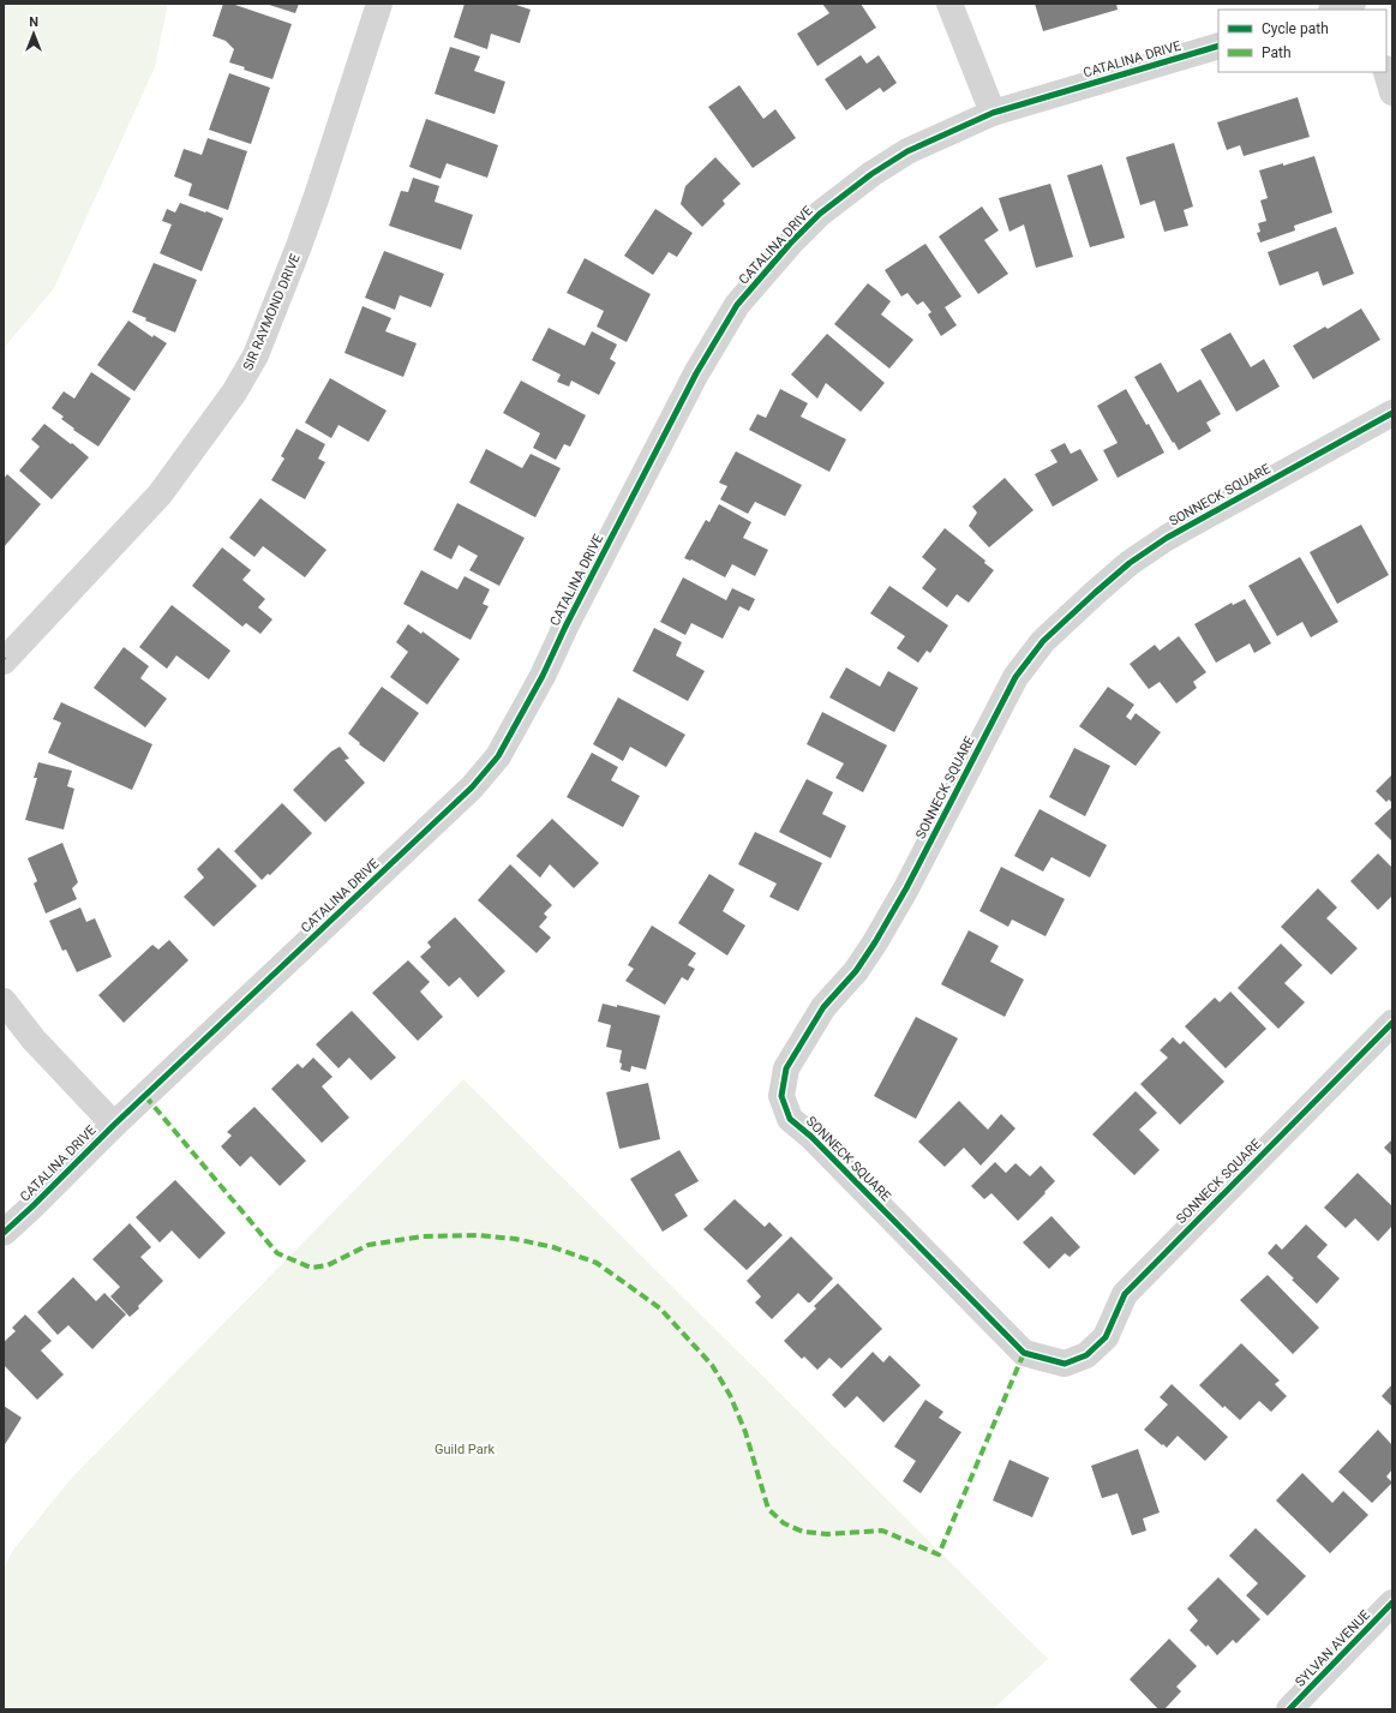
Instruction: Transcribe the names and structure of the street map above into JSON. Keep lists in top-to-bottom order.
{
  "streets": {
    "street": [
      "CATALINA DRIVE",
      "SIR RAYMOND DRIVE",
      "SONNECK SQUARE",
      "SYLVAN AVENUE"
    ]
  },
  "parks": ["Guild Park"],
  "legend": ["Cycle path", "Path"],
  "north": "top"
}
